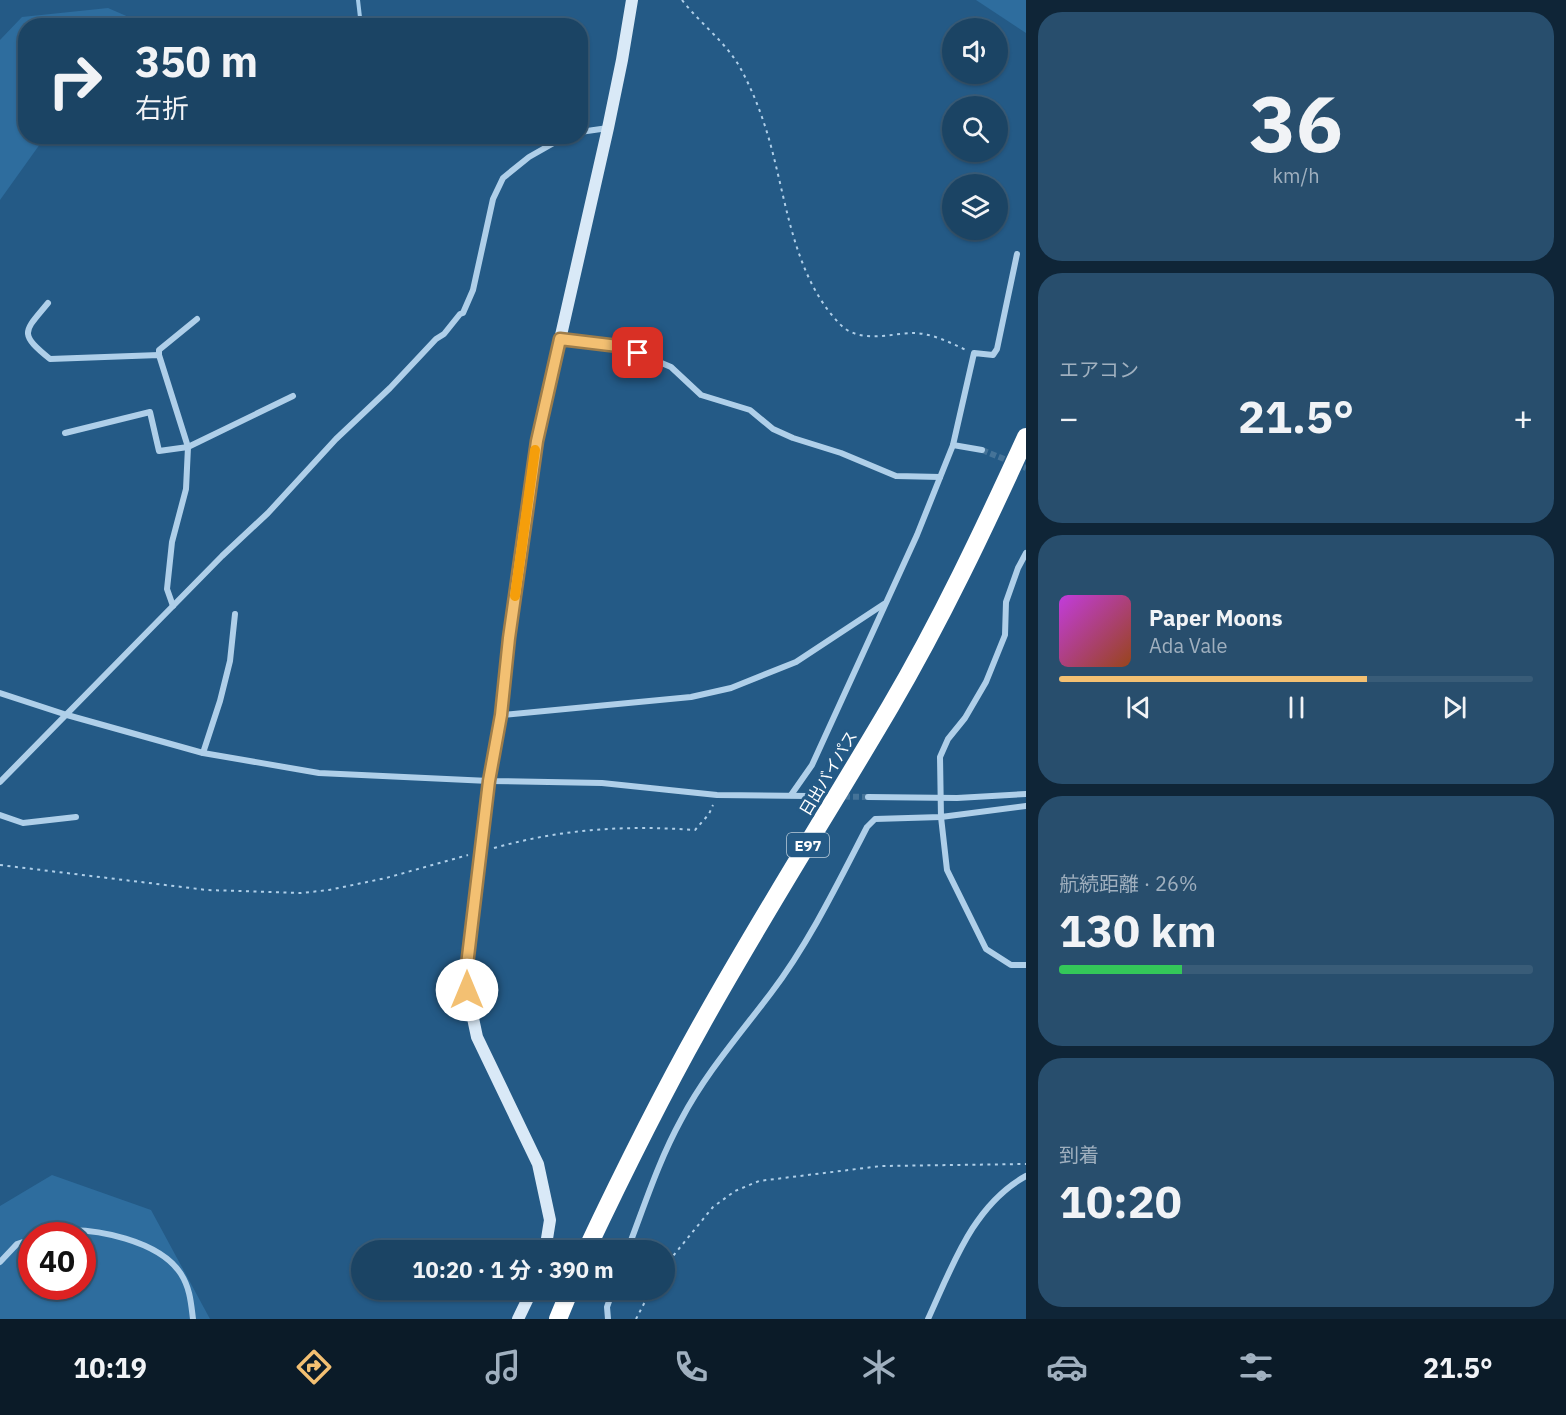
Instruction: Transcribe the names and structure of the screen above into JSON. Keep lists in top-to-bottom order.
{
  "streets": {
    "highway": ["日出バイパス", "E97"]
  },
  "page": {
    "tile": [
      ["36", "km/h"],
      "エアコン",
      ["航続距離 · 26%", "130 km"],
      ["到着", "10:20"]
    ],
    "turn": ["350 m", "右折"],
    "heat": ["−", "21.5°", "+"],
    "song": ["Paper Moons", "Ada Vale"],
    "limit": "40",
    "trip": "10:20 · 1 分 · 390 m",
    "tabs": ["10:19", "21.5°"]
  }
}
